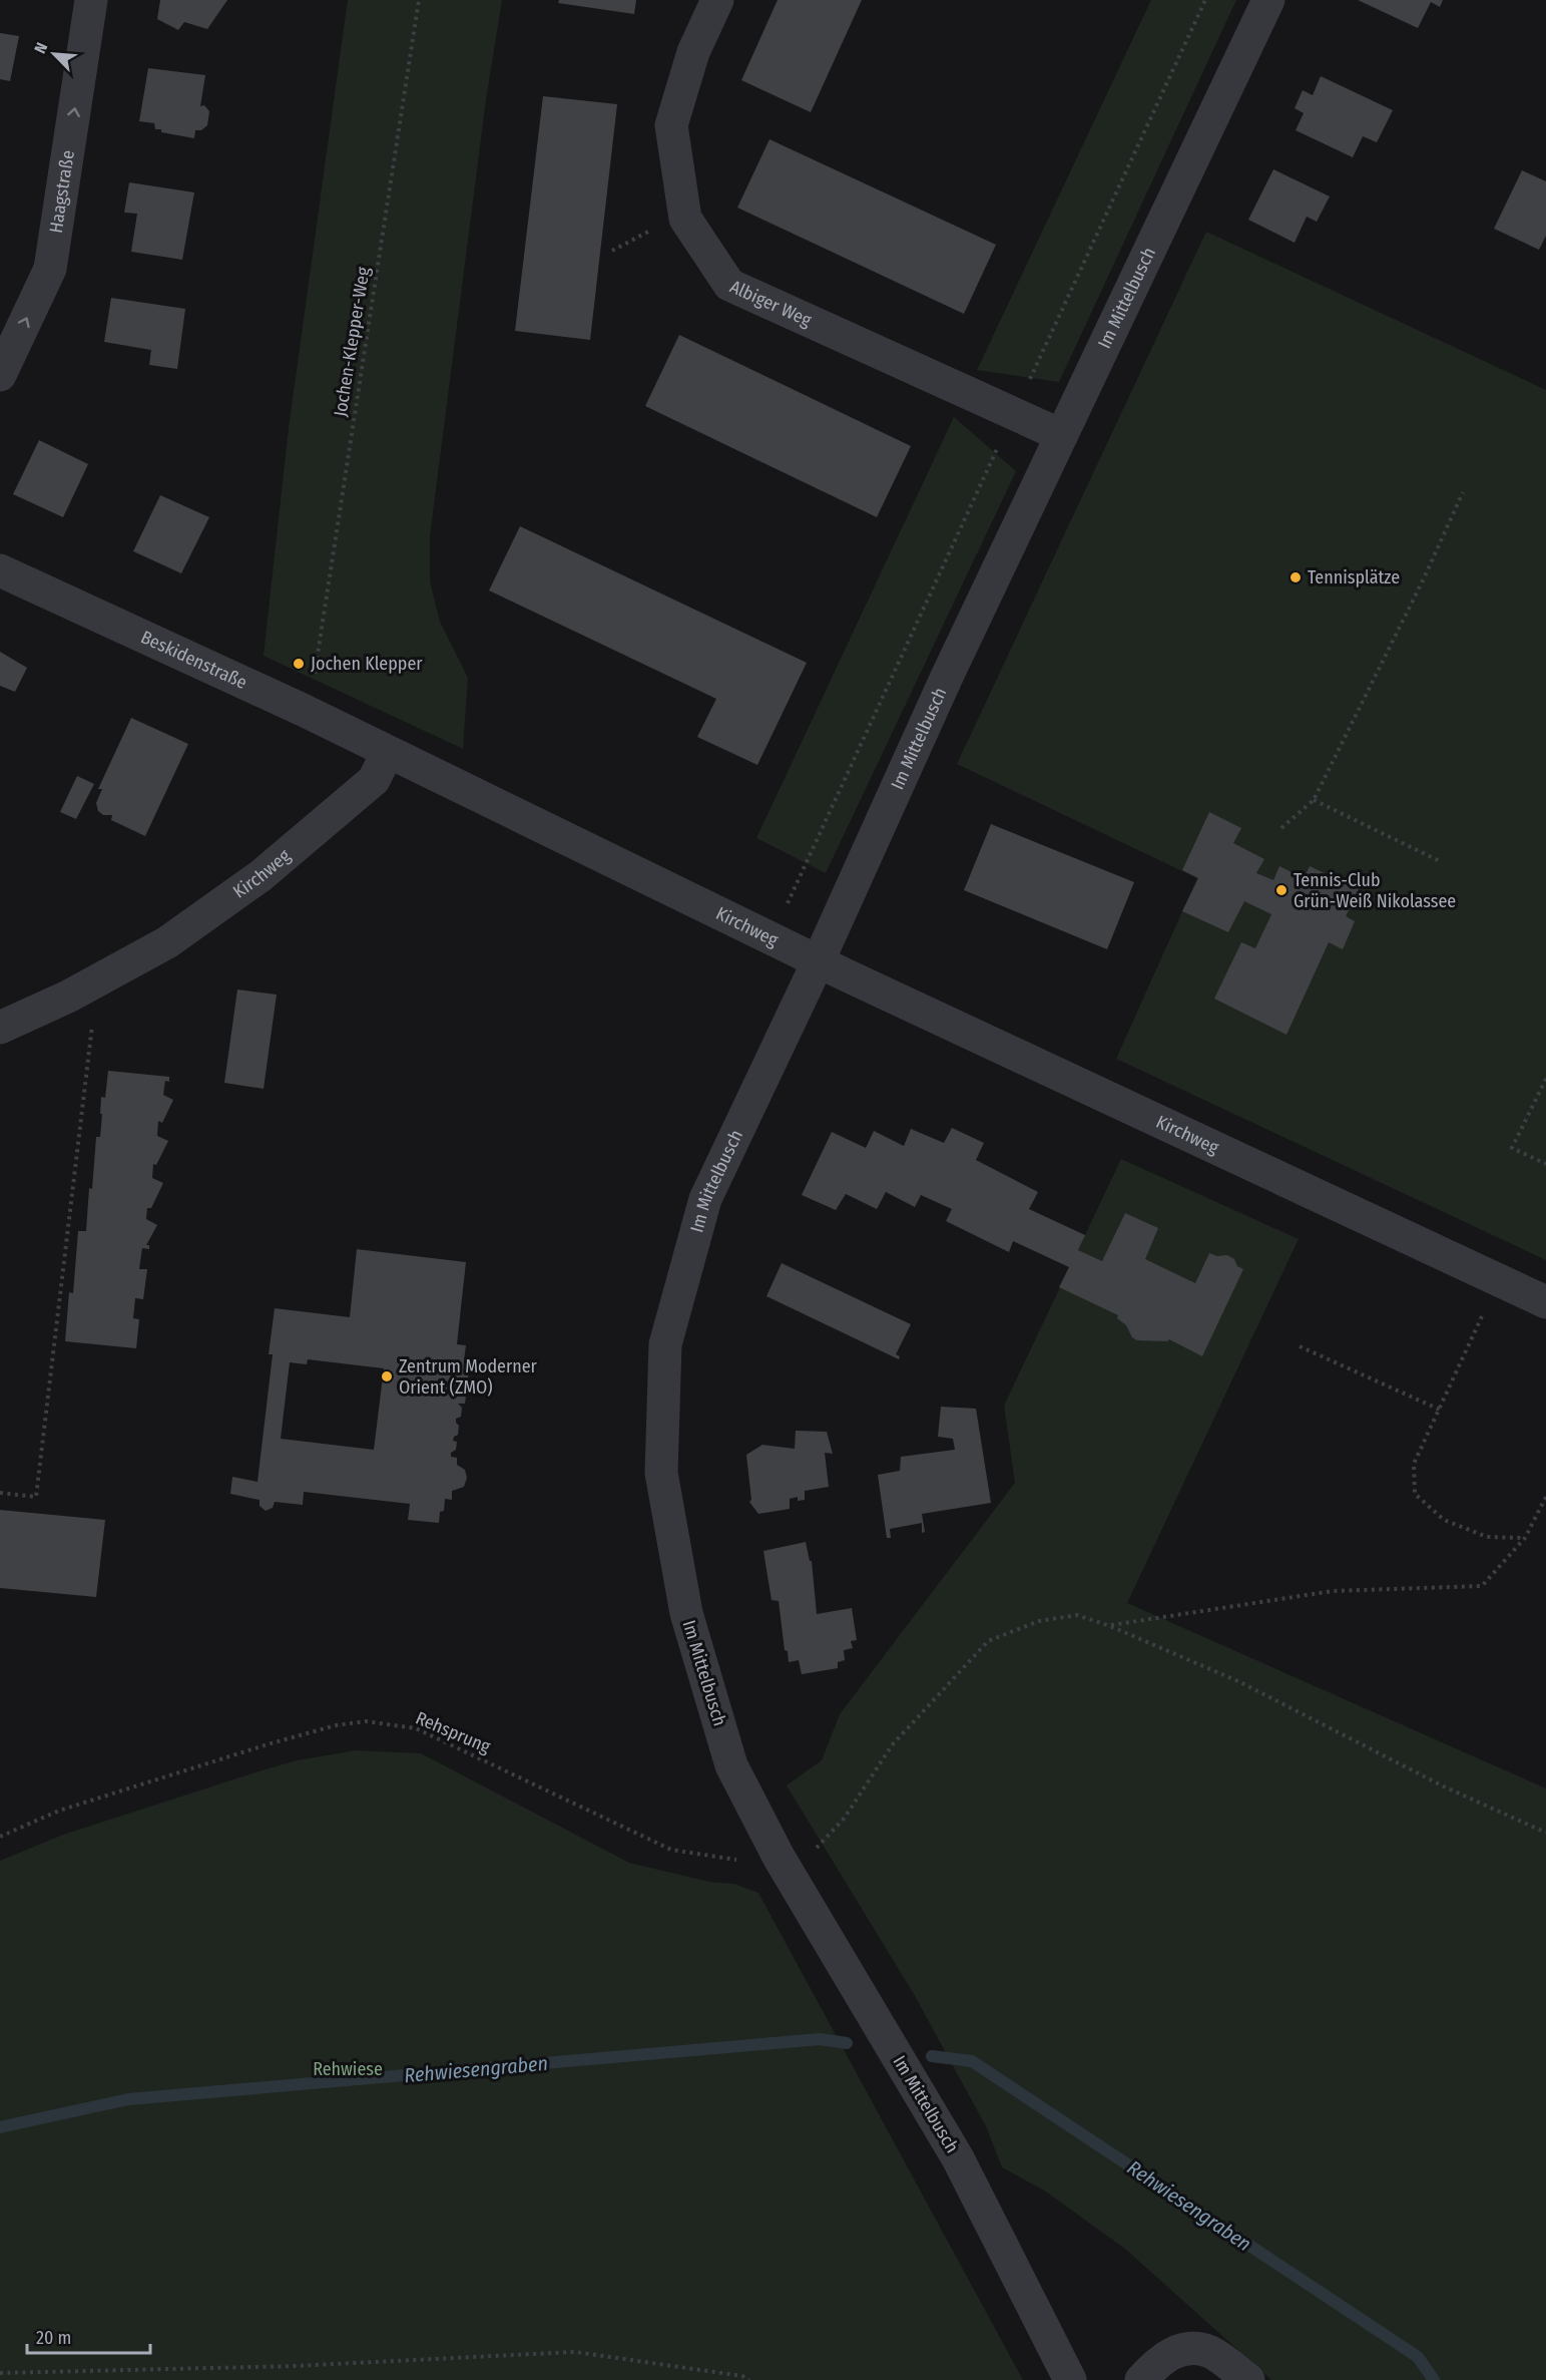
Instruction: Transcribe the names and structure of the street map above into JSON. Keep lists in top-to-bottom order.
{
  "streets": {
    "street": [
      "Haagstraße",
      "Im Mittelbusch",
      "Albiger Weg",
      "Beskidenstraße",
      "Kirchweg"
    ],
    "path": ["Jochen-Klepper-Weg", "Rehsprung"]
  },
  "crossings": [
    ["Im Mittelbusch", "Albiger Weg"],
    ["Im Mittelbusch", "Kirchweg"],
    ["Beskidenstraße", "Kirchweg"]
  ],
  "one_way": ["Haagstraße"],
  "water": ["Rehwiesengraben"],
  "parks": ["Rehwiese"],
  "places": [
    "Tennisplätze",
    "Jochen Klepper",
    "Tennis-Club Grün-Weiß Nikolassee",
    "Zentrum Moderner Orient (ZMO)"
  ],
  "scale_bar": "20 m",
  "north": "top left"
}
